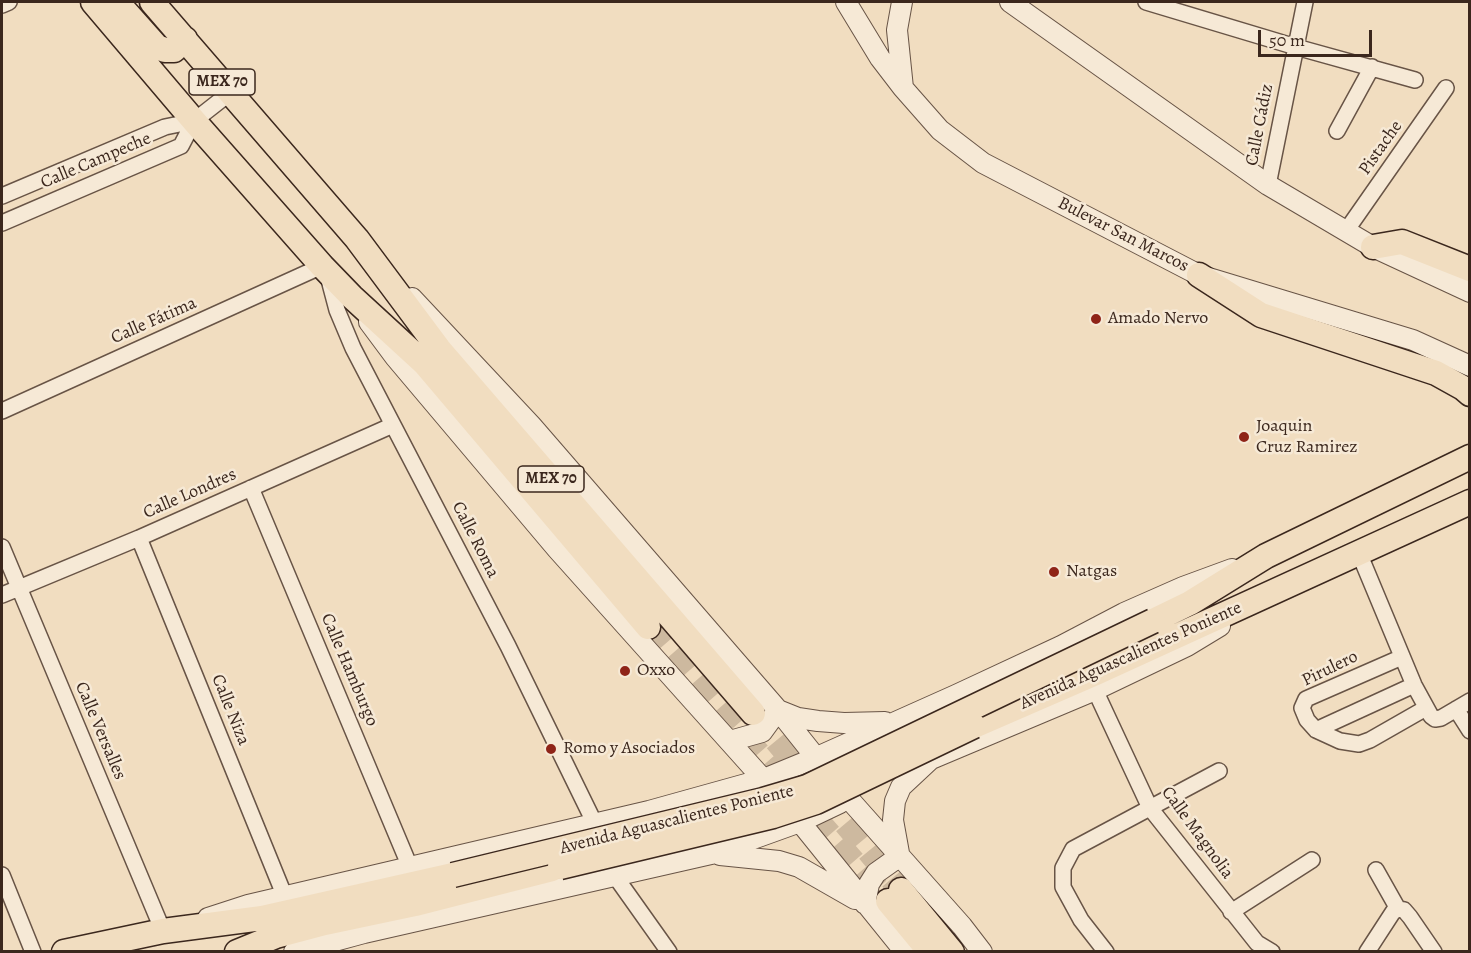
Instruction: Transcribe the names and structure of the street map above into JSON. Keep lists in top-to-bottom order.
{
  "streets": {
    "main road": ["MEX 70", "Avenida Aguascalientes Poniente"],
    "street": [
      "Calle Cádiz",
      "Pistache",
      "Calle Campeche",
      "Bulevar San Marcos",
      "Calle Fátima",
      "Calle Londres",
      "Calle Roma",
      "Pirulero",
      "Calle Hamburgo",
      "Calle Niza",
      "Calle Versalles",
      "Calle Magnolia"
    ]
  },
  "crossings": [
    ["MEX 70", "Calle Campeche"],
    ["MEX 70", "Calle Fátima"],
    ["MEX 70", "Calle Roma"],
    ["MEX 70", "Avenida Aguascalientes Poniente"],
    ["Calle Fátima", "Calle Roma"],
    ["Calle Londres", "Calle Roma"],
    ["Calle Londres", "Calle Hamburgo"],
    ["Calle Londres", "Calle Niza"],
    ["Calle Londres", "Calle Versalles"],
    ["Calle Roma", "Avenida Aguascalientes Poniente"],
    ["Avenida Aguascalientes Poniente", "Calle Hamburgo"],
    ["Avenida Aguascalientes Poniente", "Calle Niza"],
    ["Avenida Aguascalientes Poniente", "Calle Versalles"],
    ["Avenida Aguascalientes Poniente", "Calle Magnolia"]
  ],
  "places": [
    "Amado Nervo",
    "Joaquin Cruz Ramirez",
    "Natgas",
    "Oxxo",
    "Romo y Asociados"
  ],
  "scale_bar": "50 m"
}
